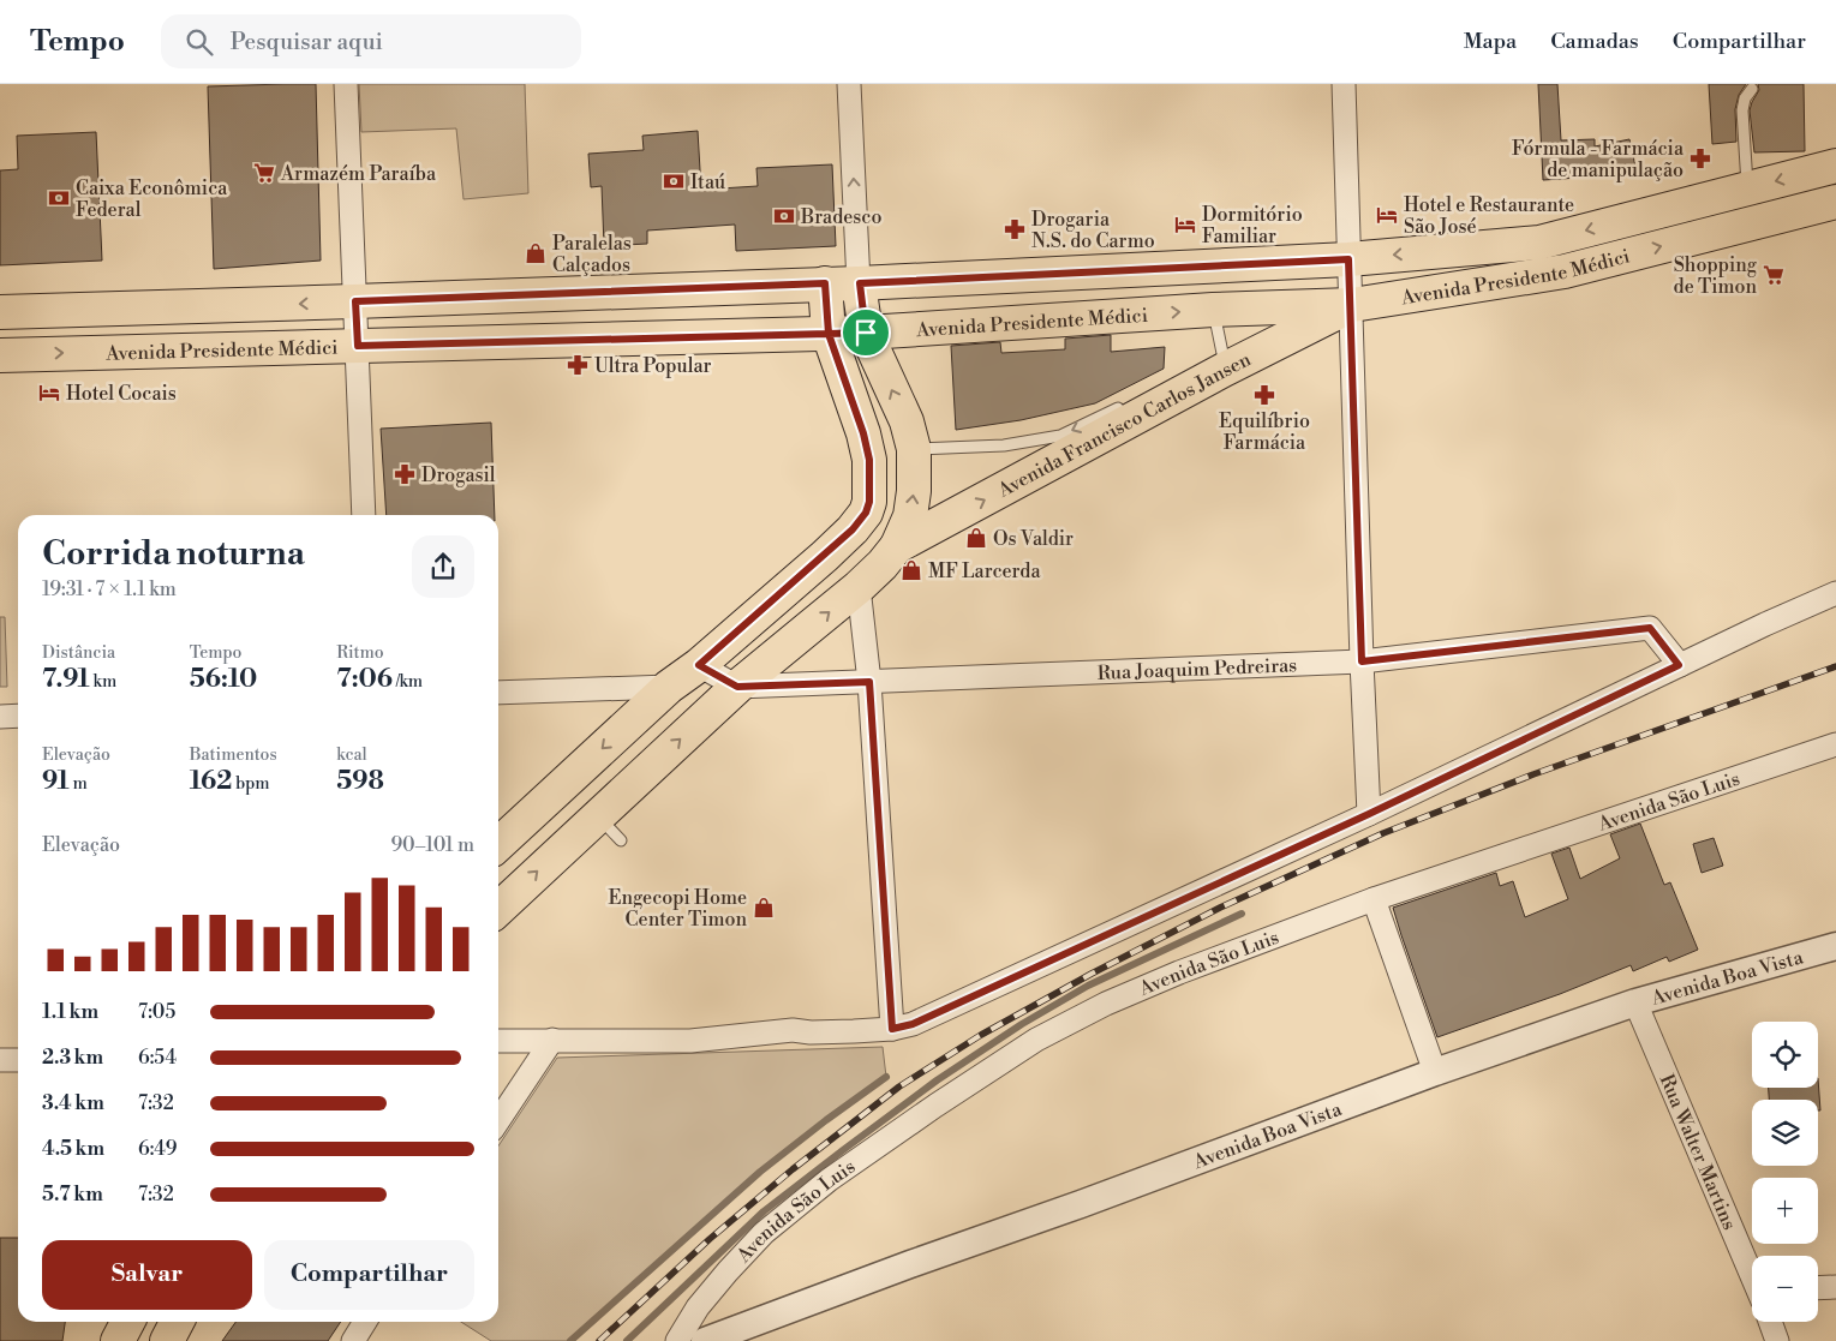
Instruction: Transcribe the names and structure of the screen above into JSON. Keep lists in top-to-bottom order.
{
  "streets": {
    "main road": ["Avenida Presidente Médici", "Avenida Francisco Carlos Jansen"],
    "street": [
      "Rua Joaquim Pedreiras",
      "Avenida São Luis",
      "Avenida Boa Vista",
      "Rua Walter Martins"
    ]
  },
  "crossings": [
    ["Avenida Presidente Médici", "Avenida Francisco Carlos Jansen"],
    ["Avenida Francisco Carlos Jansen", "Rua Joaquim Pedreiras"],
    ["Avenida Boa Vista", "Rua Walter Martins"]
  ],
  "one_way": ["Avenida Francisco Carlos Jansen"],
  "places": {
    "pharmacy": [
      "Fórmula - Farmácia de manipulação",
      "Drogaria N.S. do Carmo",
      "Ultra Popular",
      "Equilíbrio Farmácia",
      "Drogasil"
    ],
    "supermarket": ["Armazém Paraíba", "Shopping de Timon"],
    "bank": ["Itaú", "Caixa Econômica Federal", "Bradesco"],
    "hotel": ["Hotel e Restaurante São José", "Dormitório Familiar", "Hotel Cocais"],
    "shop": [
      "Paralelas Calçados",
      "Os Valdir",
      "MF Larcerda",
      "Engecopi Home Center Timon"
    ]
  },
  "page": {
    "header": "Tempo",
    "search": "Pesquisar aqui",
    "nav": ["Mapa", "Camadas", "Compartilhar"],
    "heading": ["Corrida noturna", "19:31 · 7 × 1.1 km"],
    "stats": [
      ["Distância", "7.91 km"],
      ["Tempo", "56:10"],
      ["Ritmo", "7:06 /km"],
      ["Elevação", "91 m"],
      ["Batimentos", "162 bpm"],
      ["kcal", "598"]
    ],
    "chart": ["Elevação", "90–101 m"],
    "list": [
      {
        "name": "1.1 km",
        "note": "7:05"
      },
      {
        "name": "2.3 km",
        "note": "6:54"
      },
      {
        "name": "3.4 km",
        "note": "7:32"
      },
      {
        "name": "4.5 km",
        "note": "6:49"
      },
      {
        "name": "5.7 km",
        "note": "7:32"
      }
    ],
    "map_buttons": ["+", "−"],
    "buttons": ["Salvar", "Compartilhar"]
  }
}
